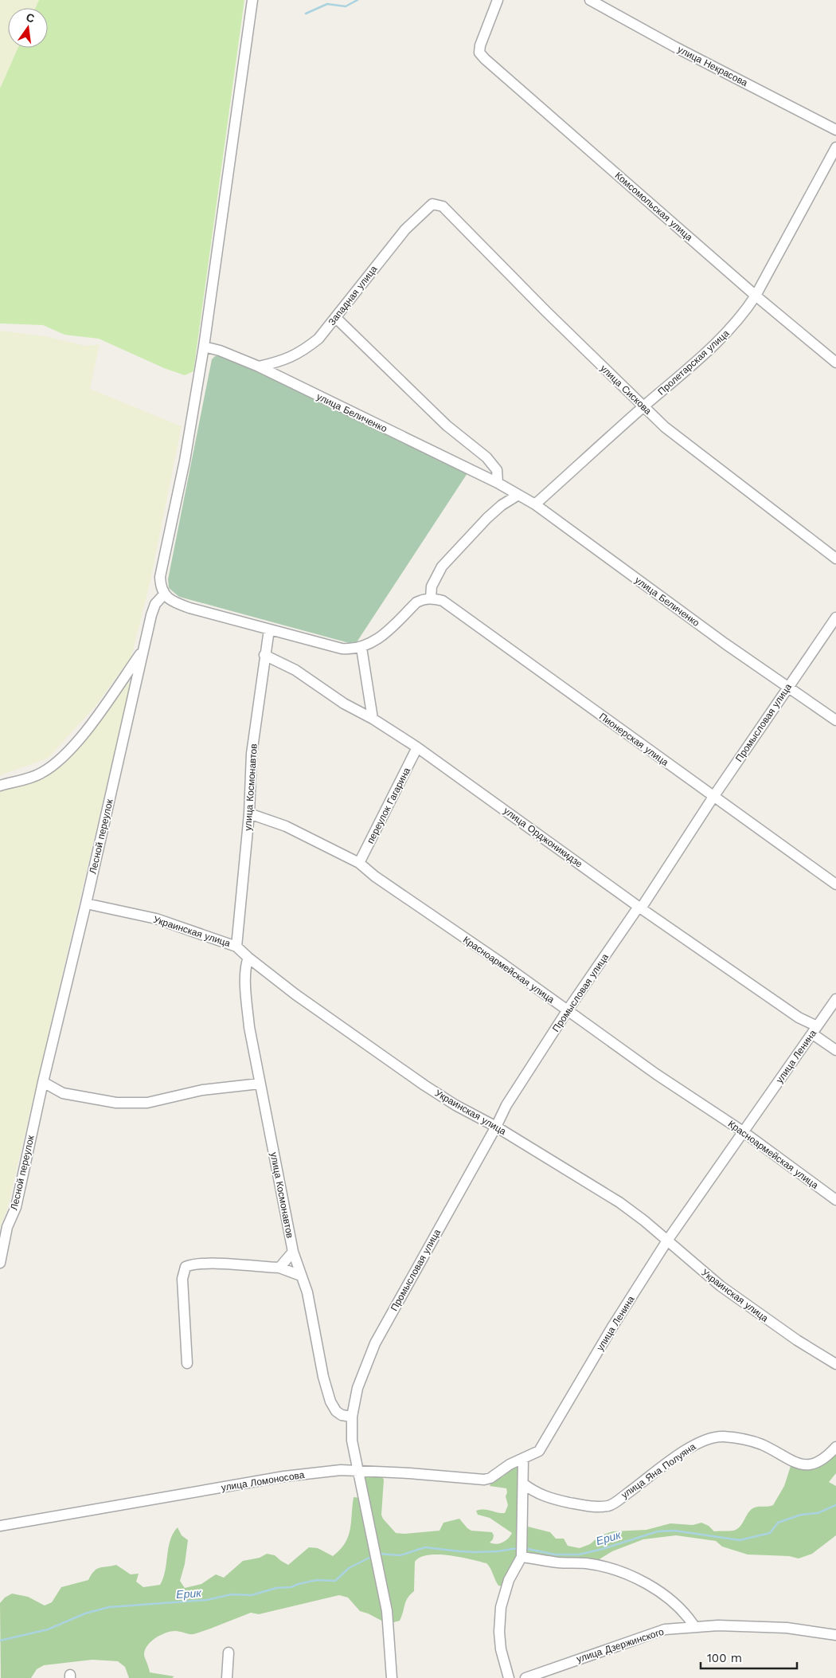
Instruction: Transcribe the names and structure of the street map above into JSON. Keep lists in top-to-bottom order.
{
  "streets": {
    "street": [
      "улица Некрасова",
      "Комсомольская улица",
      "Западная улица",
      "Пролетарская улица",
      "улица Сискова",
      "улица Беличенко",
      "Промысловая улица",
      "Пионерская улица",
      "улица Космонавтов",
      "переулок Гагарина",
      "Лесной переулок",
      "улица Орджоникидзе",
      "Украинская улица",
      "Красноармейская улица",
      "улица Ленина",
      "улица Яна Полуяна",
      "улица Ломоносова",
      "улица Дзержинского"
    ]
  },
  "crossings": [
    ["Комсомольская улица", "Пролетарская улица"],
    ["Западная улица", "улица Сискова"],
    ["Западная улица", "улица Беличенко"],
    ["Пролетарская улица", "улица Сискова"],
    ["Пролетарская улица", "улица Беличенко"],
    ["улица Беличенко", "Промысловая улица"],
    ["Промысловая улица", "Пионерская улица"],
    ["Промысловая улица", "улица Космонавтов"],
    ["Промысловая улица", "улица Орджоникидзе"],
    ["Промысловая улица", "Украинская улица"],
    ["Промысловая улица", "Красноармейская улица"],
    ["Промысловая улица", "улица Ломоносова"],
    ["улица Космонавтов", "улица Орджоникидзе"],
    ["улица Космонавтов", "Украинская улица"],
    ["улица Космонавтов", "Красноармейская улица"],
    ["переулок Гагарина", "улица Орджоникидзе"],
    ["переулок Гагарина", "Красноармейская улица"],
    ["Лесной переулок", "Украинская улица"],
    ["улица Орджоникидзе", "улица Ленина"],
    ["Украинская улица", "улица Ленина"],
    ["Красноармейская улица", "улица Ленина"],
    ["улица Ленина", "улица Ломоносова"]
  ],
  "water": ["Ерик"],
  "scale_bar": "100 m",
  "north": "top"
}
